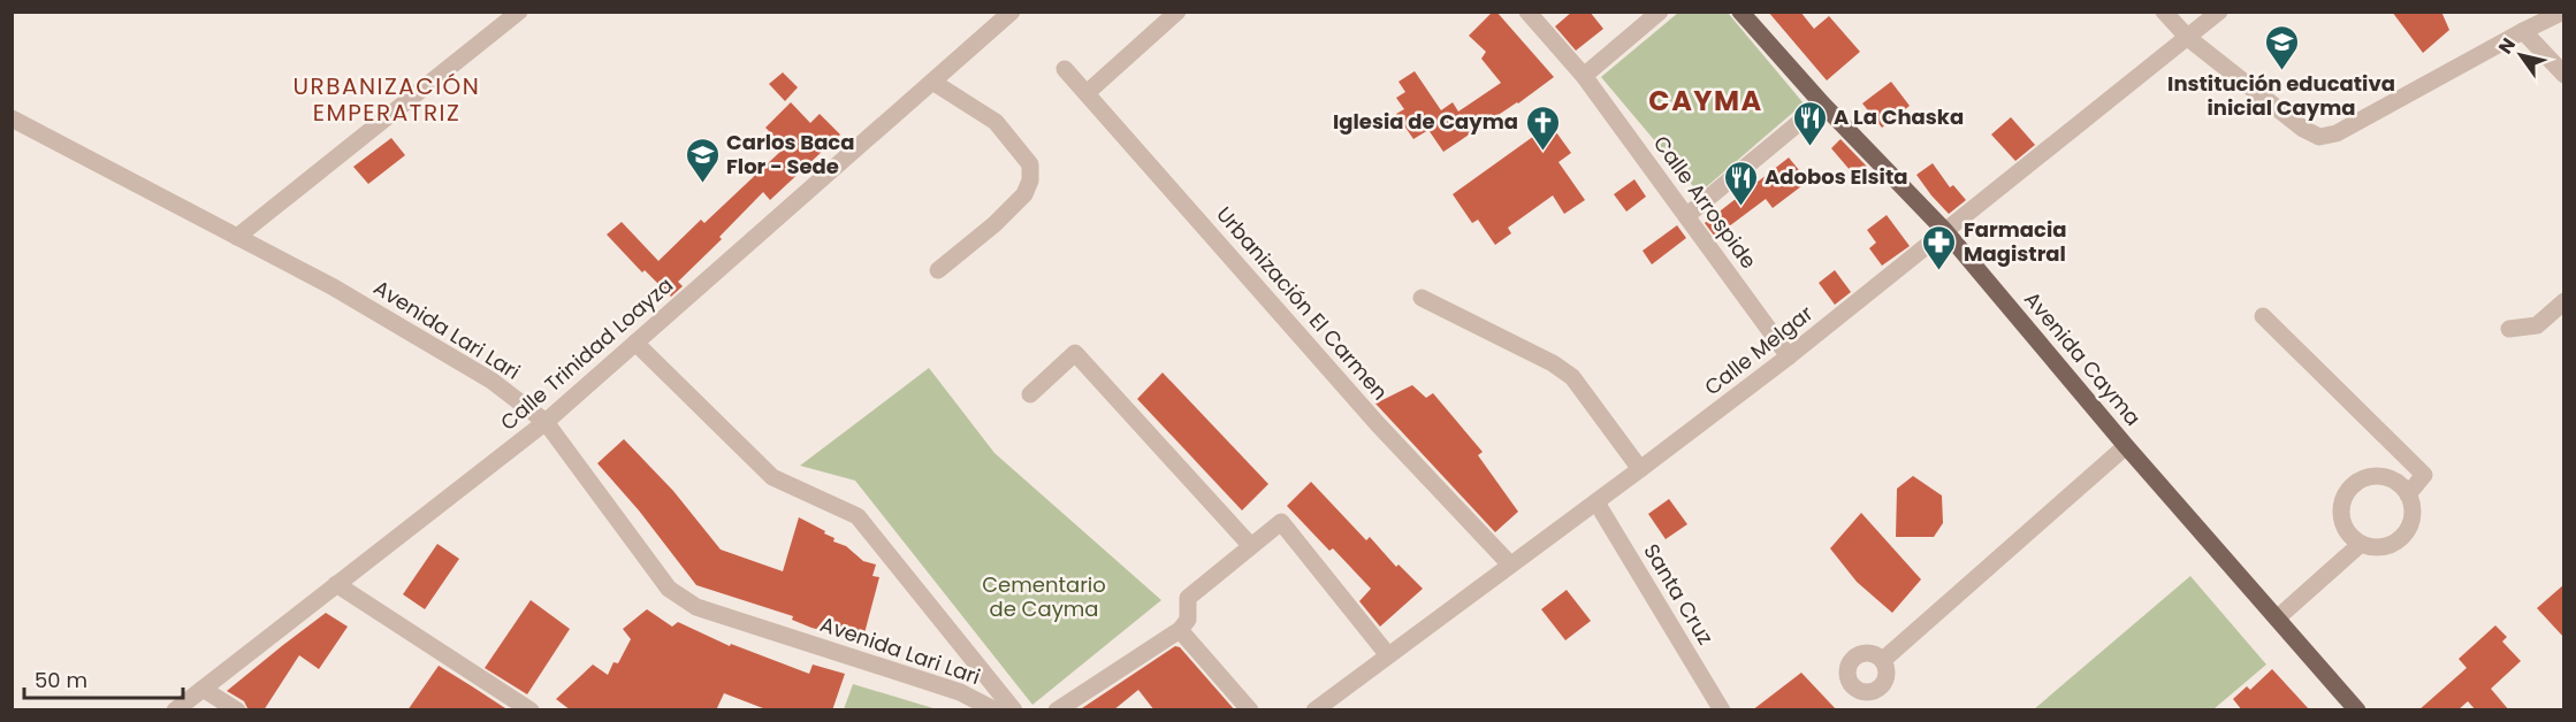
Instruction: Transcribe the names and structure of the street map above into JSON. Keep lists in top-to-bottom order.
{
  "streets": {
    "main road": ["Avenida Cayma"],
    "street": [
      "Calle Arrospide",
      "Urbanización El Carmen",
      "Avenida Lari Lari",
      "Calle Melgar",
      "Calle Trinidad Loayza",
      "Santa Cruz"
    ]
  },
  "crossings": [
    ["Calle Arrospide", "Calle Melgar"],
    ["Urbanización El Carmen", "Calle Melgar"],
    ["Avenida Lari Lari", "Calle Trinidad Loayza"],
    ["Calle Melgar", "Avenida Cayma"],
    ["Calle Melgar", "Santa Cruz"]
  ],
  "districts": ["URBANIZACIÓN EMPERATRIZ", "CAYMA"],
  "parks": ["Cementario de Cayma"],
  "places": {
    "school or university": ["Institución educativa inicial Cayma", "Carlos Baca Flor - Sede"],
    "restaurant": ["A La Chaska", "Adobos Elsita"],
    "church": ["Iglesia de Cayma"],
    "pharmacy": ["Farmacia Magistral"]
  },
  "scale_bar": "50 m",
  "north": "top left"
}
